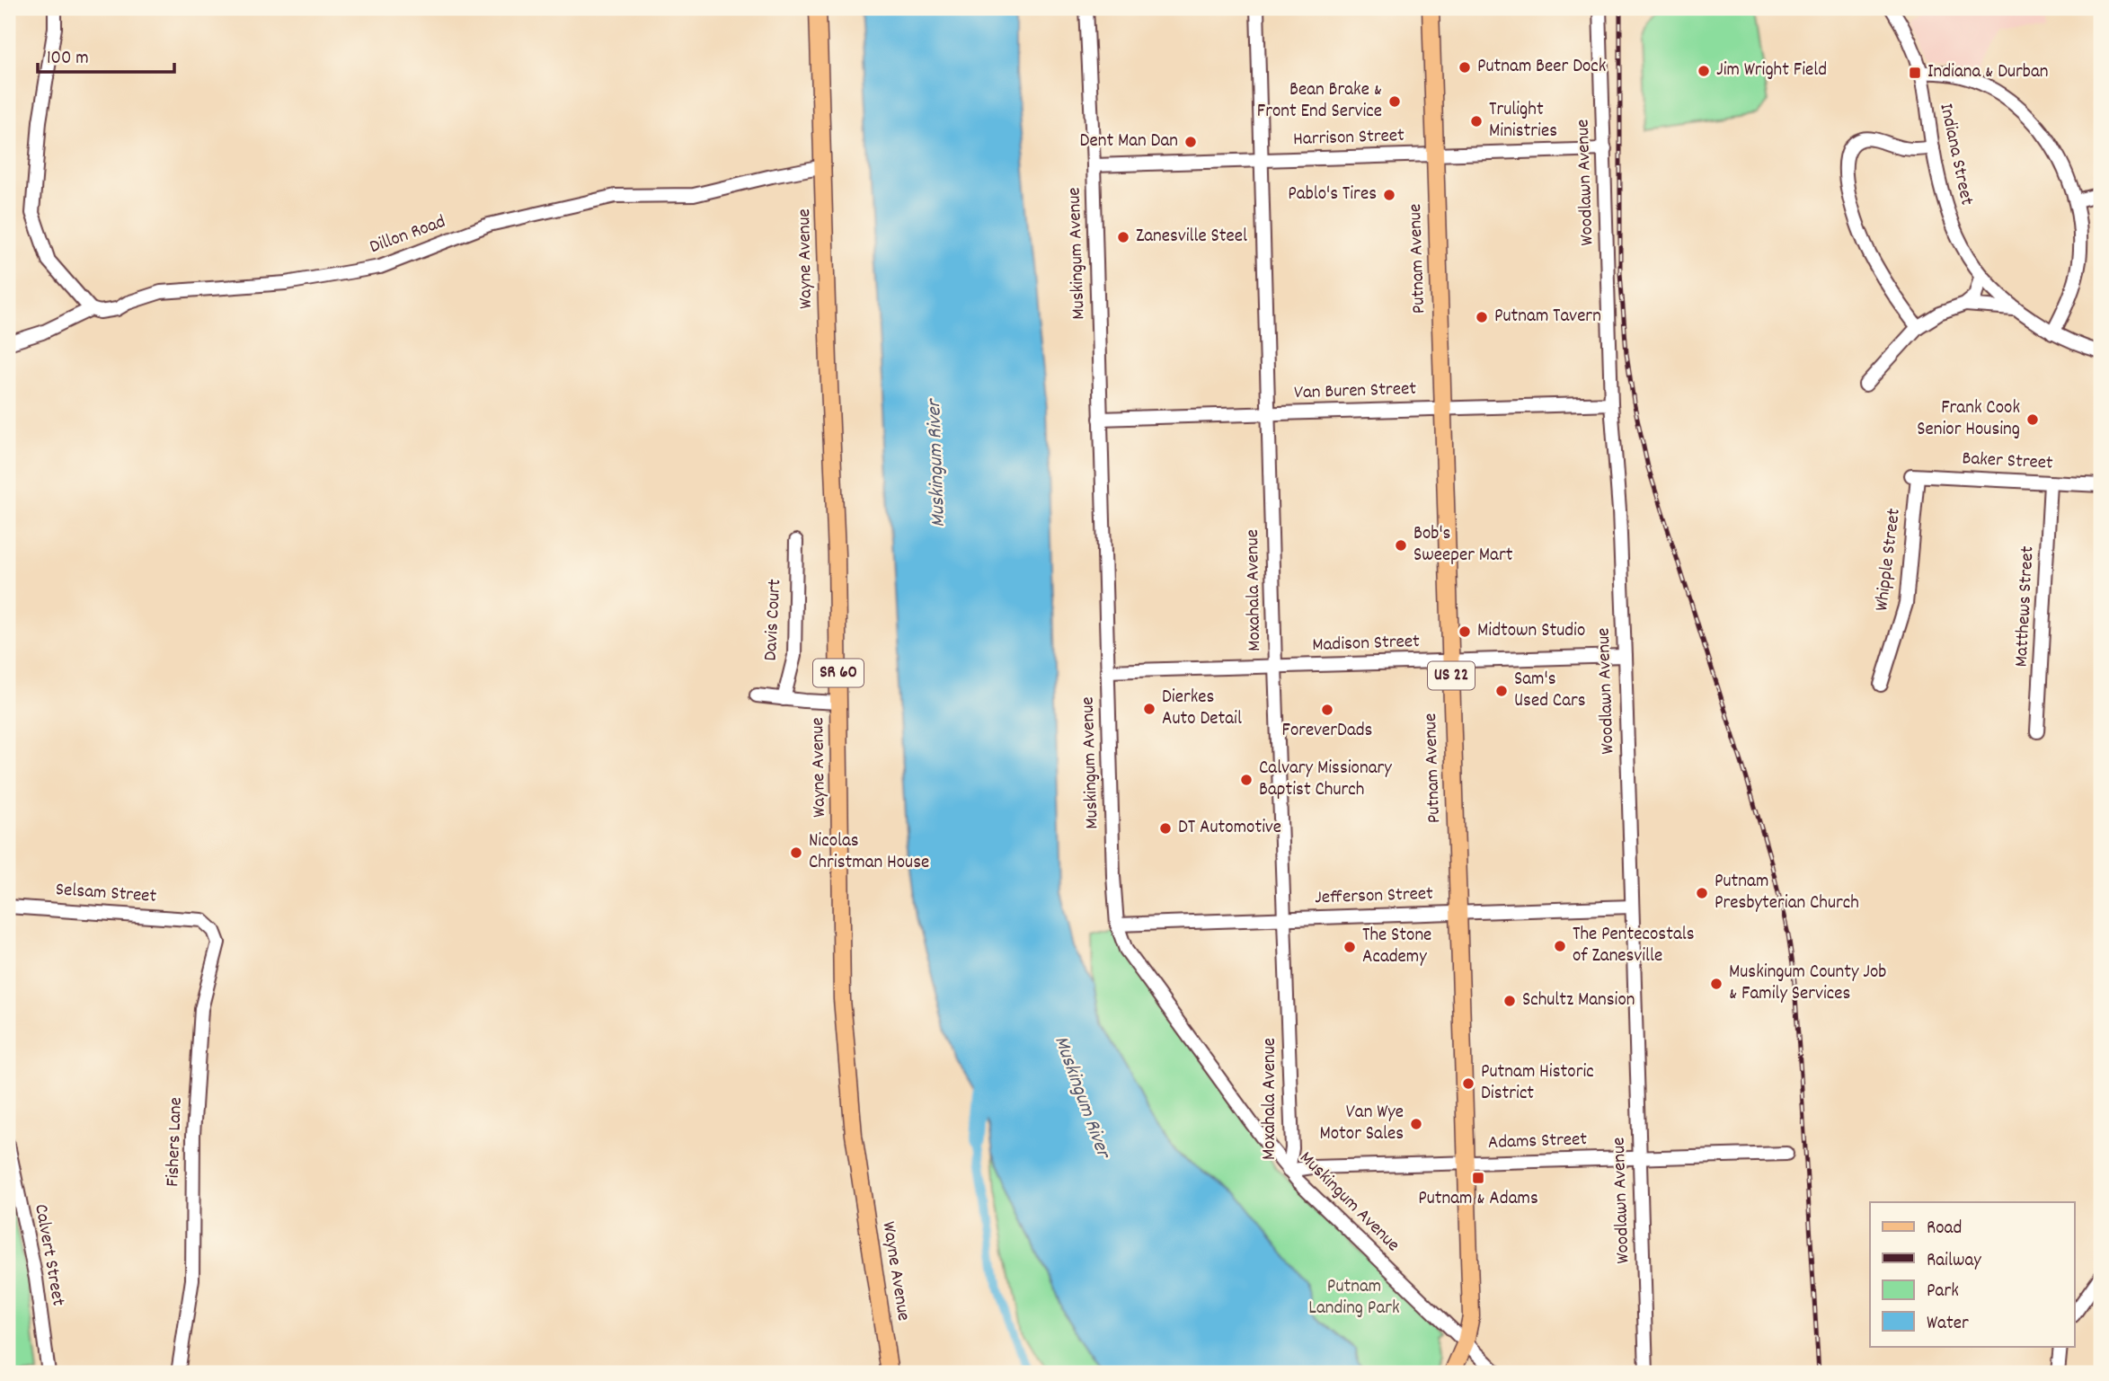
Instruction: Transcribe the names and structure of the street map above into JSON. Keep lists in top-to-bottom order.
{
  "streets": {
    "main road": [
      "Wayne Avenue",
      "Putnam Avenue",
      "SR 60",
      "US 22"
    ],
    "street": [
      "Harrison Street",
      "Indiana Street",
      "Woodlawn Avenue",
      "Dillon Road",
      "Muskingum Avenue",
      "Van Buren Street",
      "Baker Street",
      "Whipple Street",
      "Moxahala Avenue",
      "Matthews Street",
      "Davis Court",
      "Madison Street",
      "Selsam Street",
      "Jefferson Street",
      "Fishers Lane",
      "Adams Street",
      "Calvert Street"
    ]
  },
  "crossings": [
    ["Harrison Street", "Woodlawn Avenue"],
    ["Harrison Street", "Muskingum Avenue"],
    ["Harrison Street", "Putnam Avenue"],
    ["Harrison Street", "Moxahala Avenue"],
    ["Woodlawn Avenue", "Van Buren Street"],
    ["Woodlawn Avenue", "Madison Street"],
    ["Woodlawn Avenue", "Jefferson Street"],
    ["Woodlawn Avenue", "Adams Street"],
    ["Dillon Road", "Wayne Avenue"],
    ["Muskingum Avenue", "Putnam Avenue"],
    ["Muskingum Avenue", "Van Buren Street"],
    ["Muskingum Avenue", "Moxahala Avenue"],
    ["Muskingum Avenue", "Madison Street"],
    ["Muskingum Avenue", "Jefferson Street"],
    ["Muskingum Avenue", "Adams Street"],
    ["Putnam Avenue", "Van Buren Street"],
    ["Putnam Avenue", "Madison Street"],
    ["Putnam Avenue", "Jefferson Street"],
    ["Putnam Avenue", "Adams Street"],
    ["Van Buren Street", "Moxahala Avenue"],
    ["Baker Street", "Whipple Street"],
    ["Baker Street", "Matthews Street"],
    ["Moxahala Avenue", "Madison Street"],
    ["Moxahala Avenue", "Jefferson Street"],
    ["Moxahala Avenue", "Adams Street"],
    ["Selsam Street", "Fishers Lane"]
  ],
  "water": ["Muskingum River"],
  "parks": ["Putnam Landing Park"],
  "places": {
    "other": [
      "Putnam Beer Dock",
      "Jim Wright Field",
      "Bean Brake & Front End Service",
      "Trulight Ministries",
      "Dent Man Dan",
      "Pablo's Tires",
      "Zanesville Steel",
      "Putnam Tavern",
      "Frank Cook Senior Housing",
      "Bob's Sweeper Mart",
      "Midtown Studio",
      "Sam's Used Cars",
      "Dierkes Auto Detail",
      "ForeverDads",
      "Calvary Missionary Baptist Church",
      "DT Automotive",
      "Nicolas Christman House",
      "Putnam Presbyterian Church",
      "The Pentecostals of Zanesville",
      "The Stone Academy",
      "Muskingum County Job & Family Services",
      "Schultz Mansion",
      "Putnam Historic District",
      "Van Wye Motor Sales"
    ],
    "transit": ["Indiana & Durban", "Putnam & Adams"]
  },
  "legend": [
    "Road",
    "Railway",
    "Park",
    "Water"
  ],
  "scale_bar": "100 m"
}
